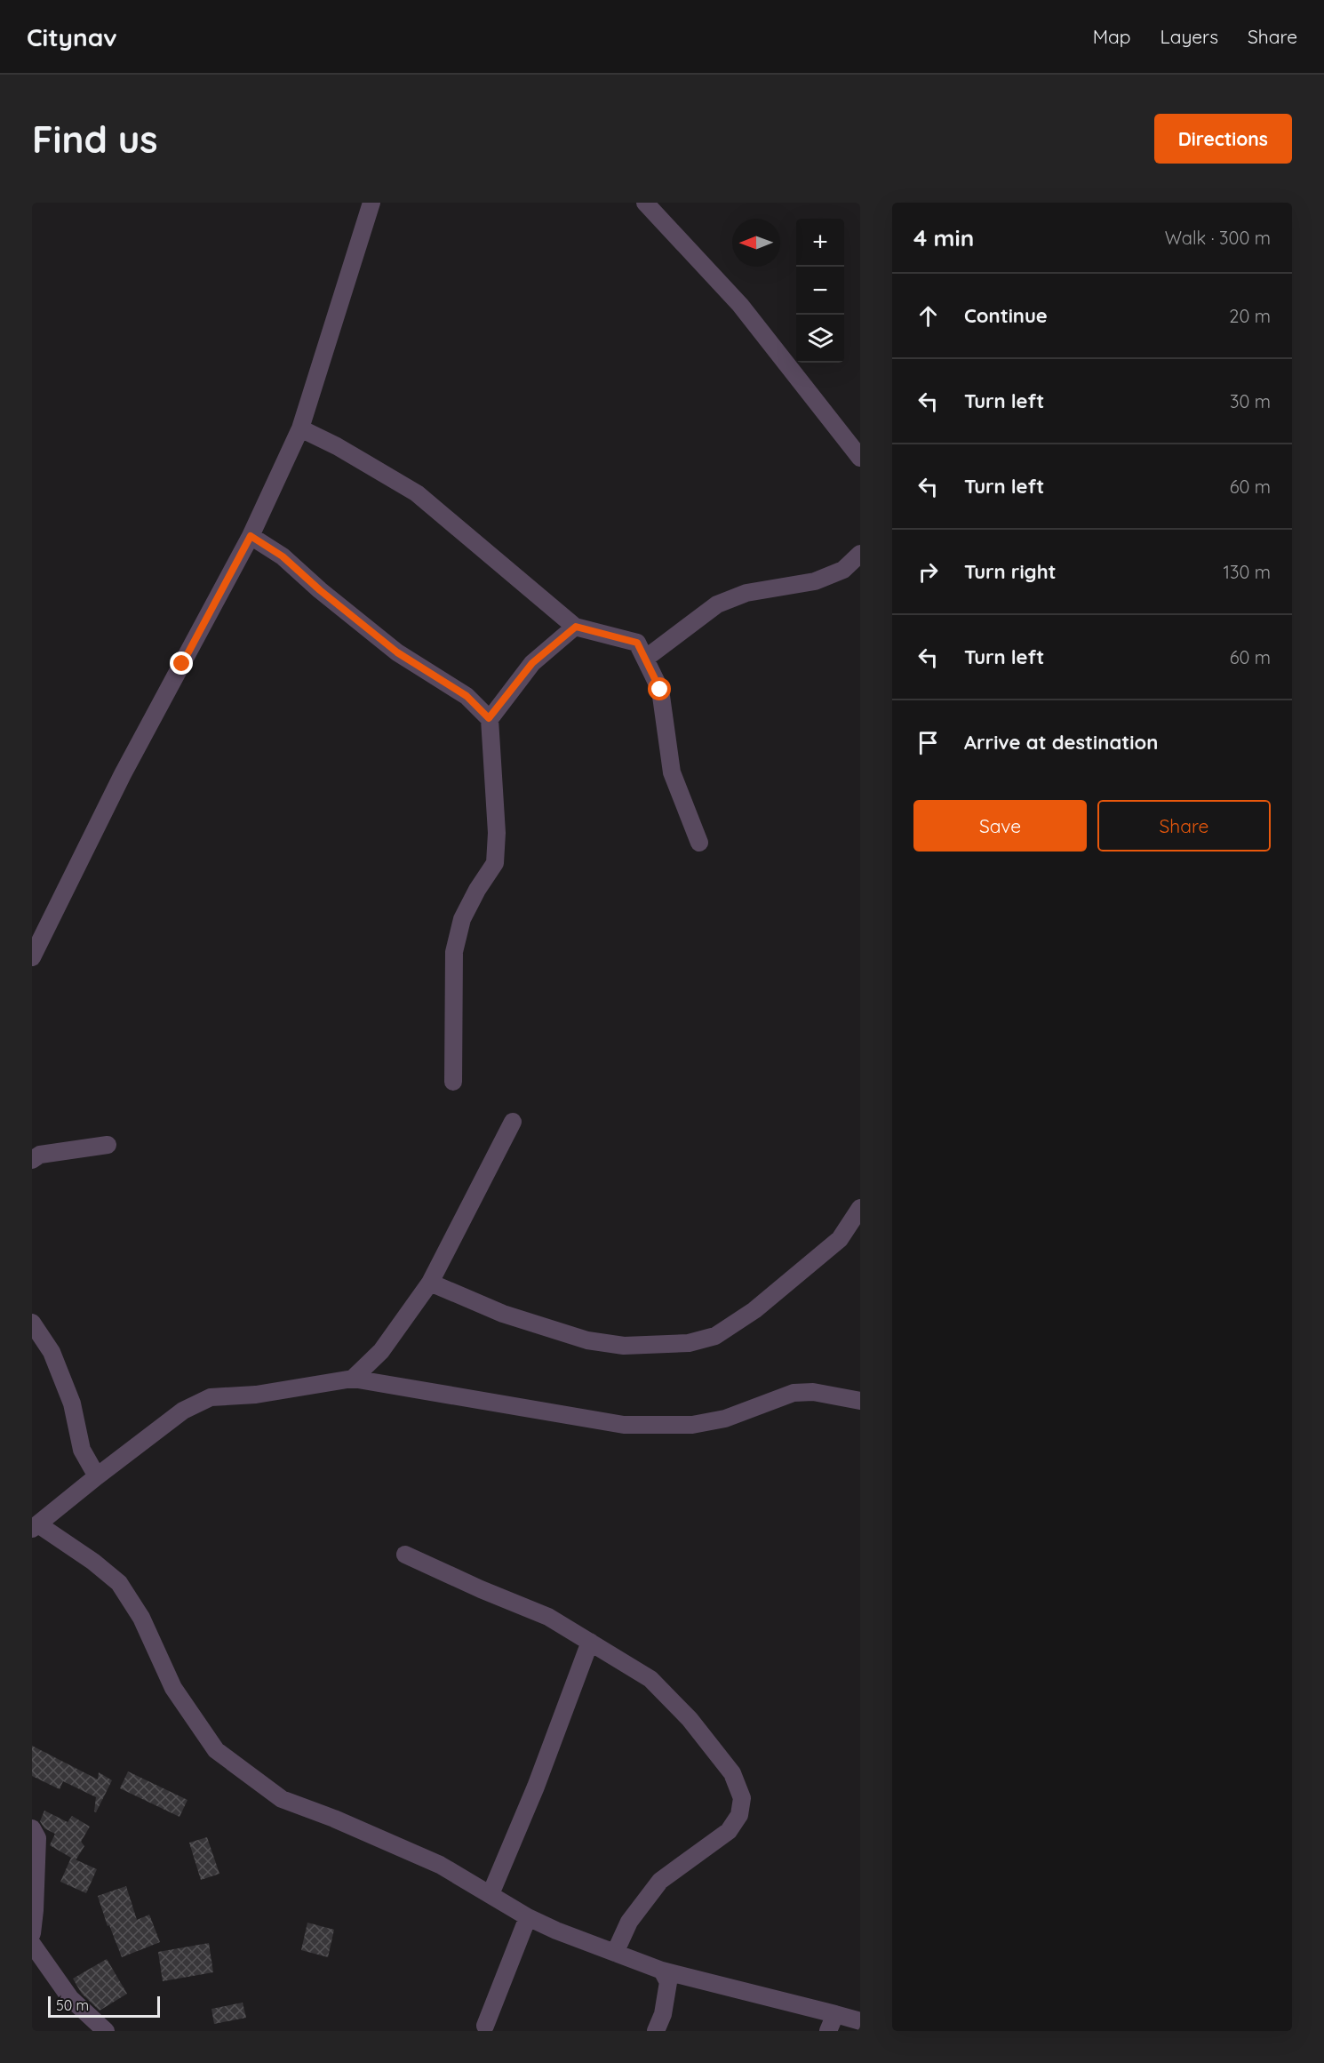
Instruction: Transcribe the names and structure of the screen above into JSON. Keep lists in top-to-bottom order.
{
  "scale_bar": "50 m",
  "north": "left",
  "page": {
    "header": "Citynav",
    "nav": ["Map", "Layers", "Share"],
    "buttons": [
      "Directions",
      ["Save", "Share"]
    ],
    "title": "Find us",
    "heading": ["4 min", "Walk · 300 m"],
    "map_buttons": ["+", "−"],
    "list": [
      ["Continue", "20 m"],
      ["Turn left", "30 m"],
      ["Turn left", "60 m"],
      ["Turn right", "130 m"],
      ["Turn left", "60 m"],
      "Arrive at destination"
    ],
    "scale": "50 m"
  }
}
